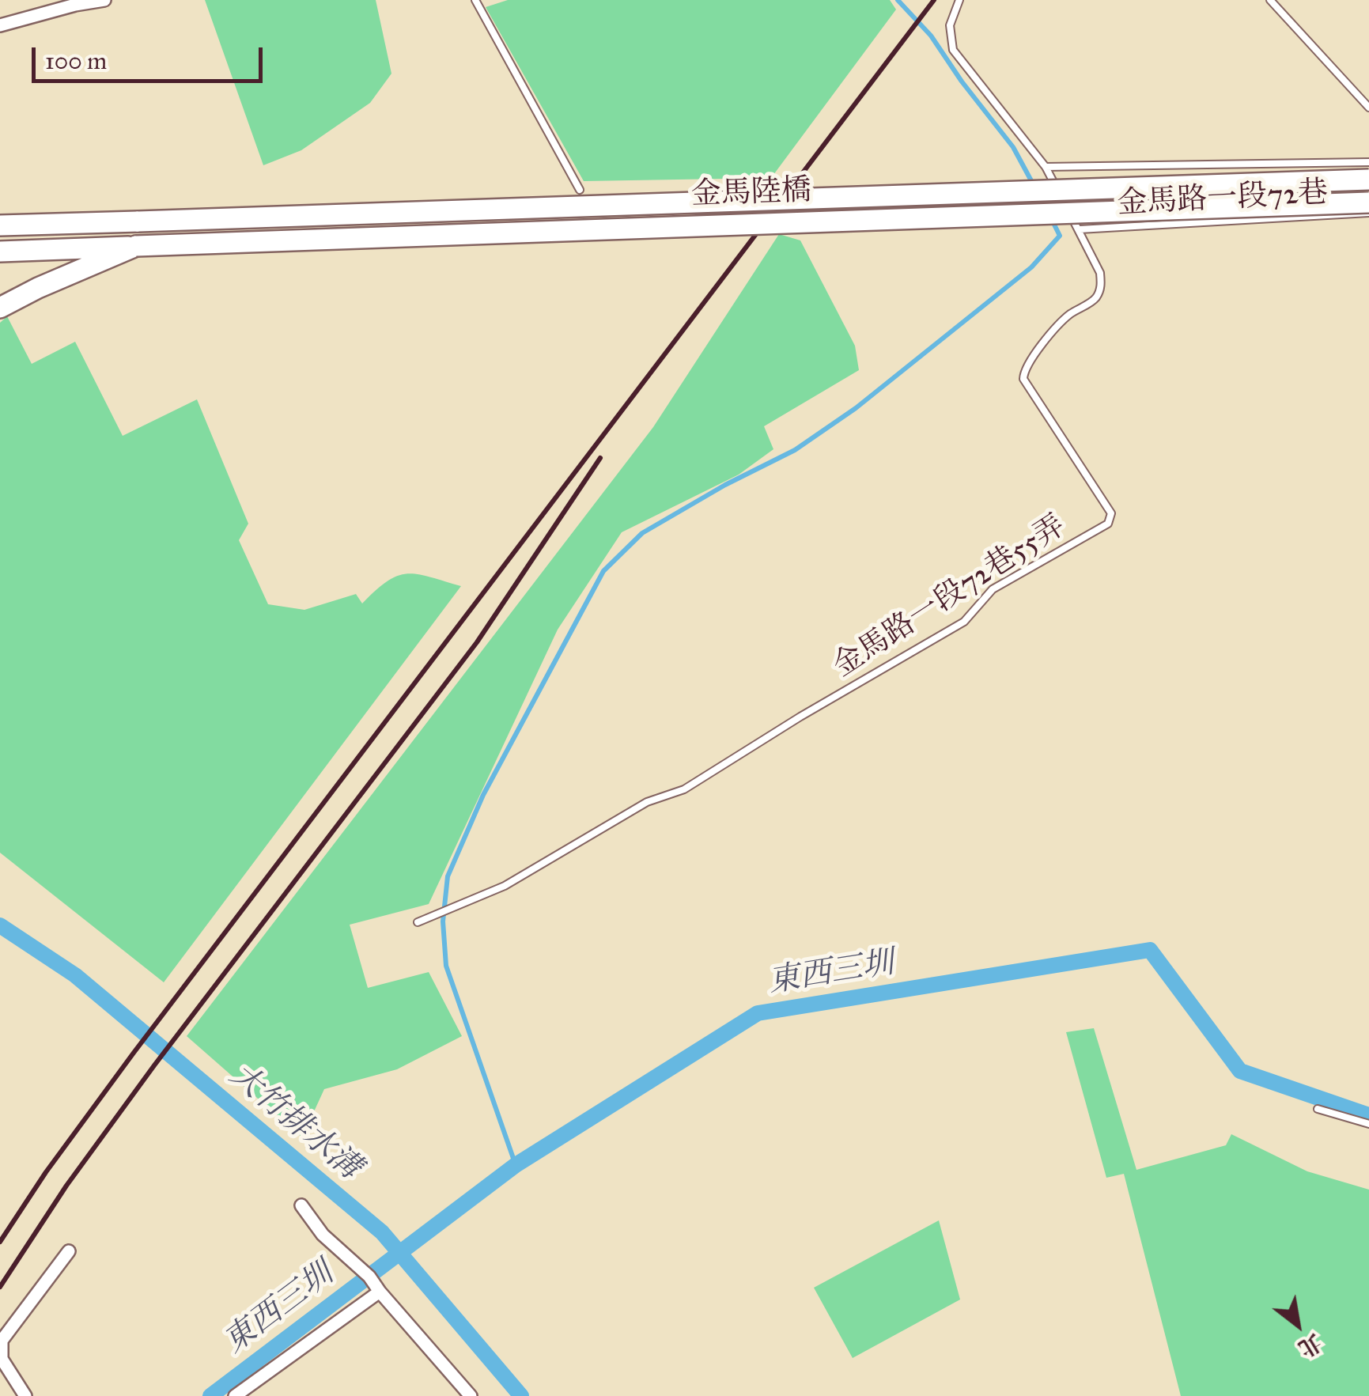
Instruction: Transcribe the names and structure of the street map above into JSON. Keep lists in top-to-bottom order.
{
  "streets": {
    "main road": ["金馬陸橋"],
    "lane": ["金馬路一段72巷", "金馬路一段72巷55弄"]
  },
  "crossings": [
    ["金馬路一段72巷", "金馬路一段72巷55弄"]
  ],
  "water": ["東西三圳", "大竹排水溝"],
  "scale_bar": "100 m",
  "north": "bottom right"
}
